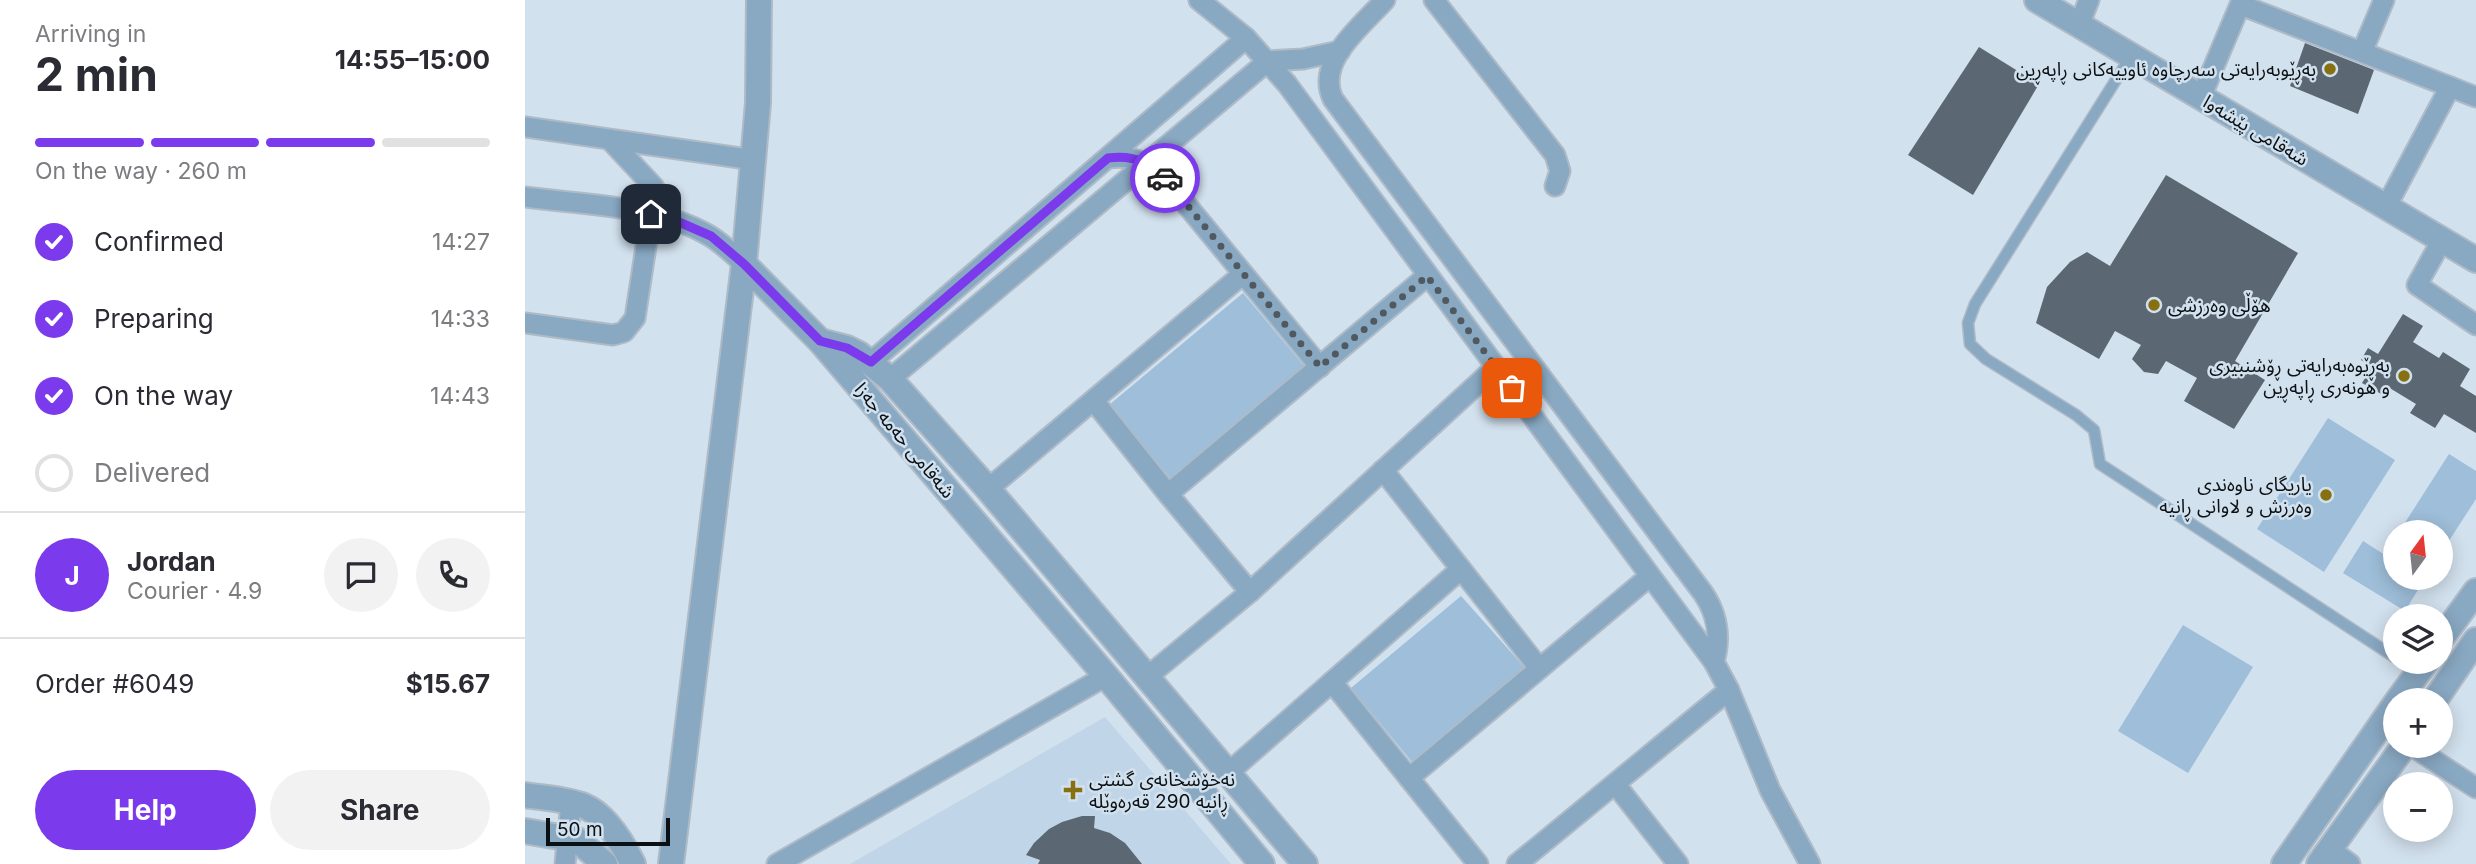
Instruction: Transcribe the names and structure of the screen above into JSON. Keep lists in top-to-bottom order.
{
  "streets": {
    "street": ["شەقامی پێشەوا", "شەقامی حەمە جەزا"]
  },
  "places": {
    "other": [
      "بەڕێوبەرایەتی سەرچاوە ئاوییەکانی ڕاپەڕین",
      "هۆڵی وەرزشی",
      "بەڕێوەبەرایەتی ڕۆشنبیری و هونەری ڕاپەڕین",
      "یاریگای ناوەندی وەرزش و لاوانی ڕانیە"
    ],
    "health": ["نەخۆشخانەی گشتی ڕانیە 290 قەرەوێلە"]
  },
  "scale_bar": "50 m",
  "north": "top",
  "page": {
    "heading": ["2 min", "Arriving in", "14:55–15:00"],
    "panel": [
      "Jordan",
      "Courier · 4.9",
      "Order #6049",
      "$15.67"
    ],
    "bar": "On the way · 260 m",
    "list": [
      ["Confirmed", "14:27"],
      ["Preparing", "14:33"],
      ["On the way", "14:43"],
      "Delivered"
    ],
    "map_buttons": ["+", "−"],
    "round": "J",
    "buttons": ["Help", "Share"],
    "scale": "50 m"
  }
}
